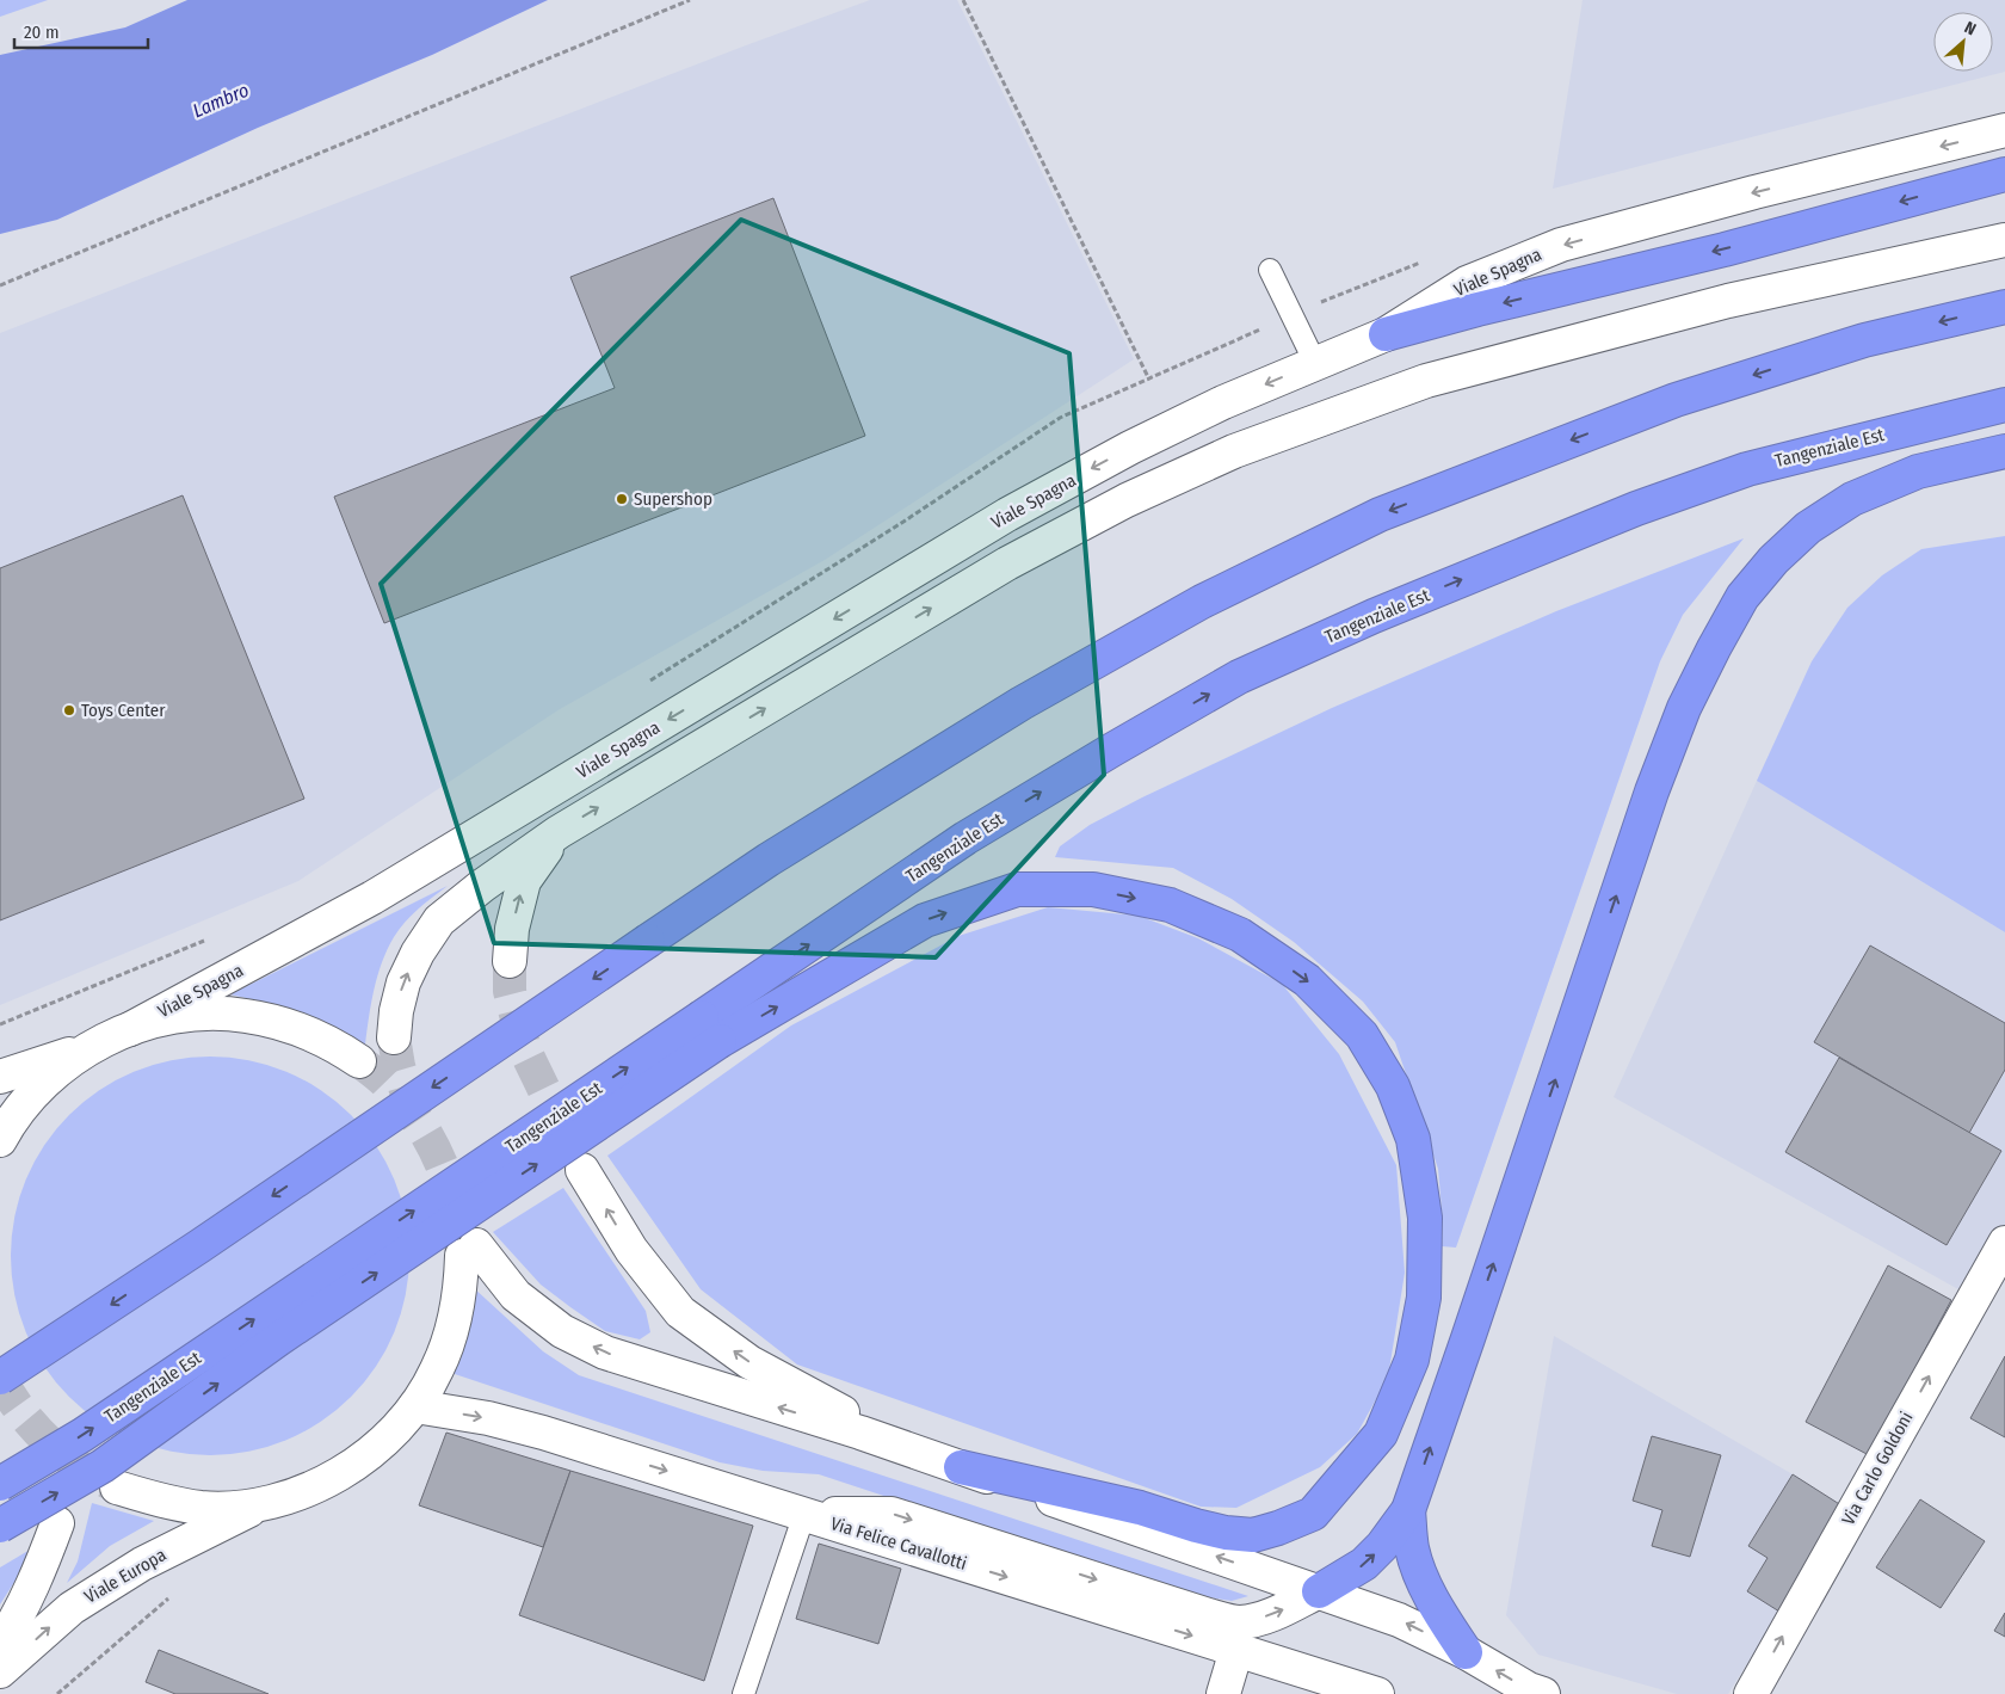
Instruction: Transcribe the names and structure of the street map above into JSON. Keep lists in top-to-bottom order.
{
  "streets": {
    "highway": ["Tangenziale Est"],
    "street": [
      "Viale Spagna",
      "Via Carlo Goldoni",
      "Via Felice Cavallotti",
      "Viale Europa"
    ]
  },
  "one_way": ["Via Carlo Goldoni", "Viale Europa"],
  "water": ["Lambro"],
  "places": ["Supershop", "Toys Center"],
  "scale_bar": "20 m",
  "north": "top right"
}
